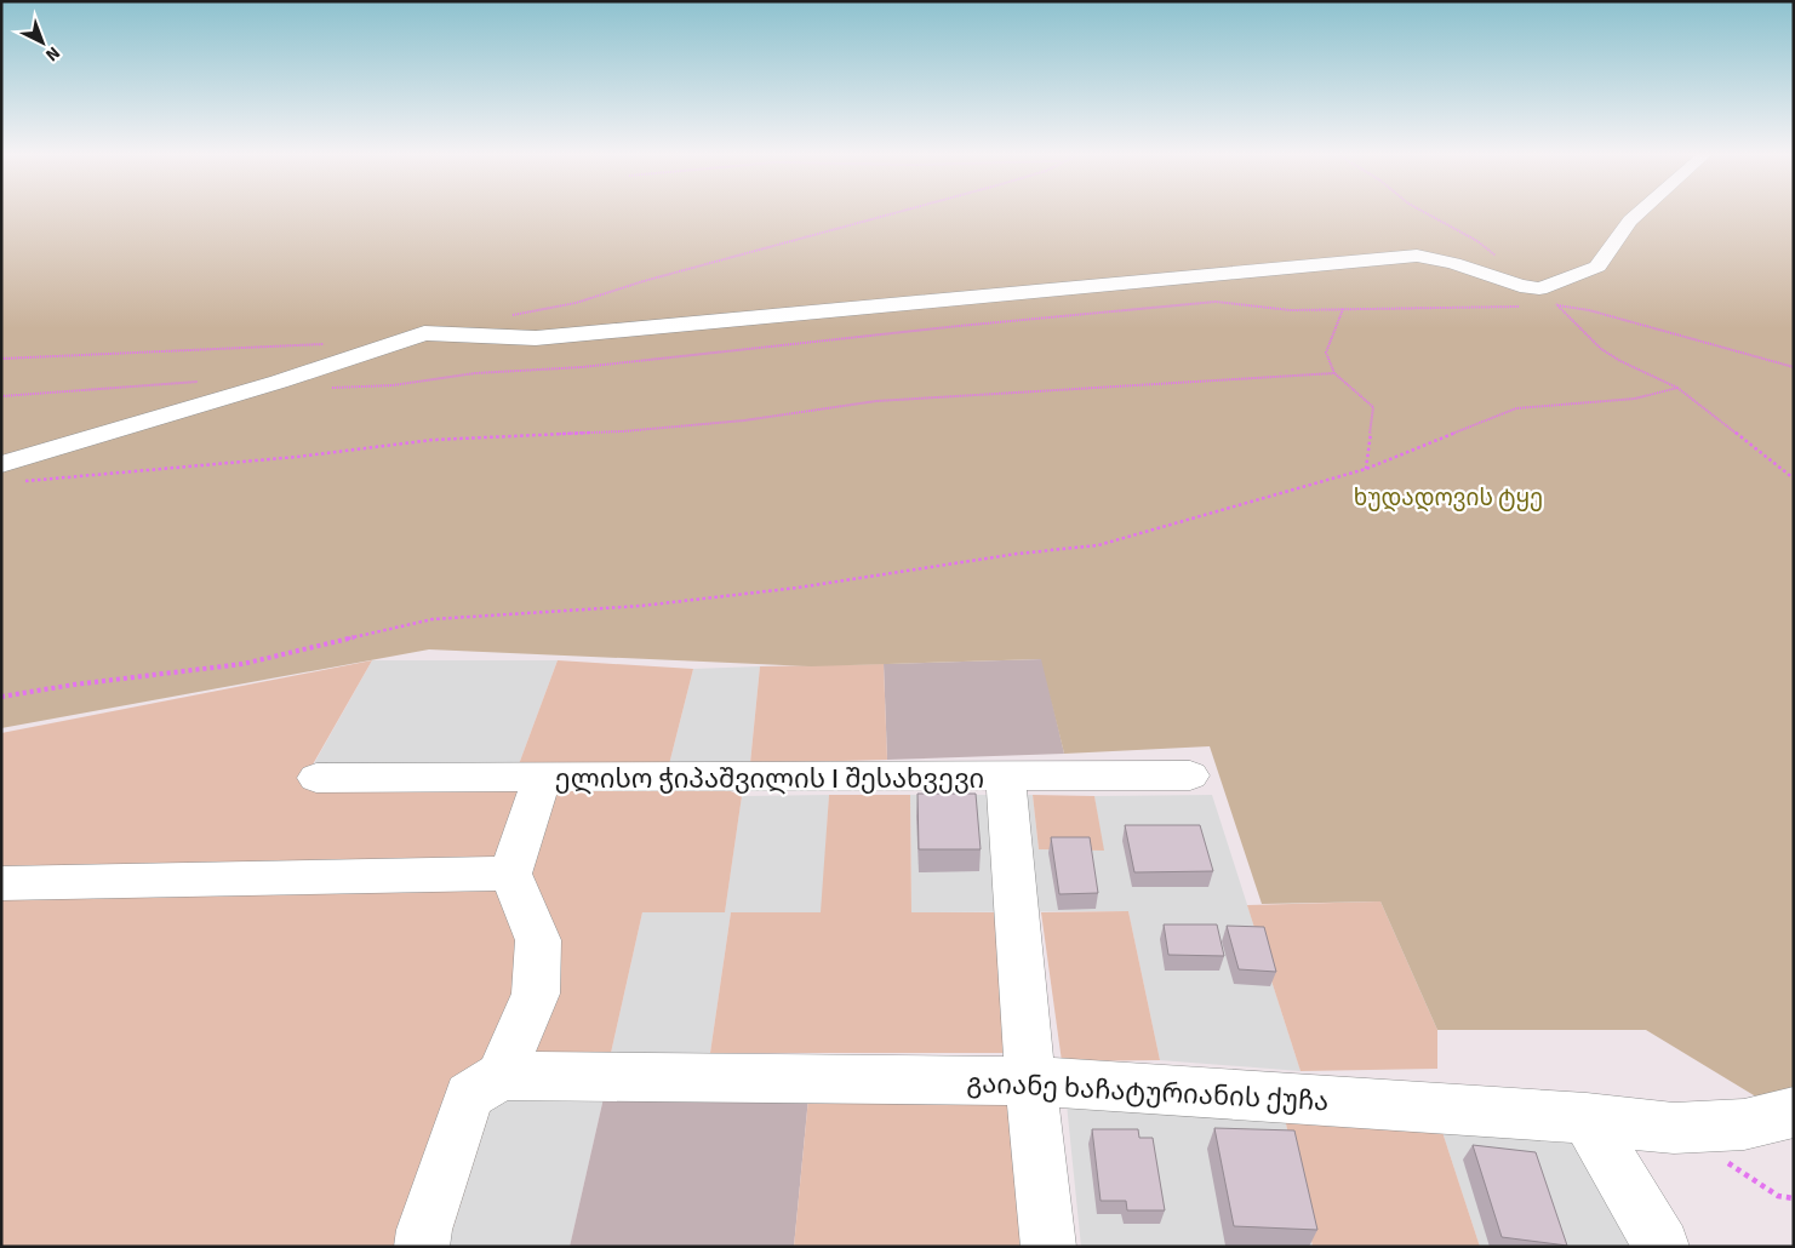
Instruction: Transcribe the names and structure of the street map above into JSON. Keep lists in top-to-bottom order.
{
  "streets": {
    "street": ["ელისო ჭიპაშვილის I შესახვევი", "გაიანე ხაჩატურიანის ქუჩა"]
  },
  "crossings": [
    ["ელისო ჭიპაშვილის I შესახვევი", "გაიანე ხაჩატურიანის ქუჩა"]
  ],
  "parks": ["ხუდადოვის ტყე"],
  "north": "bottom right"
}
